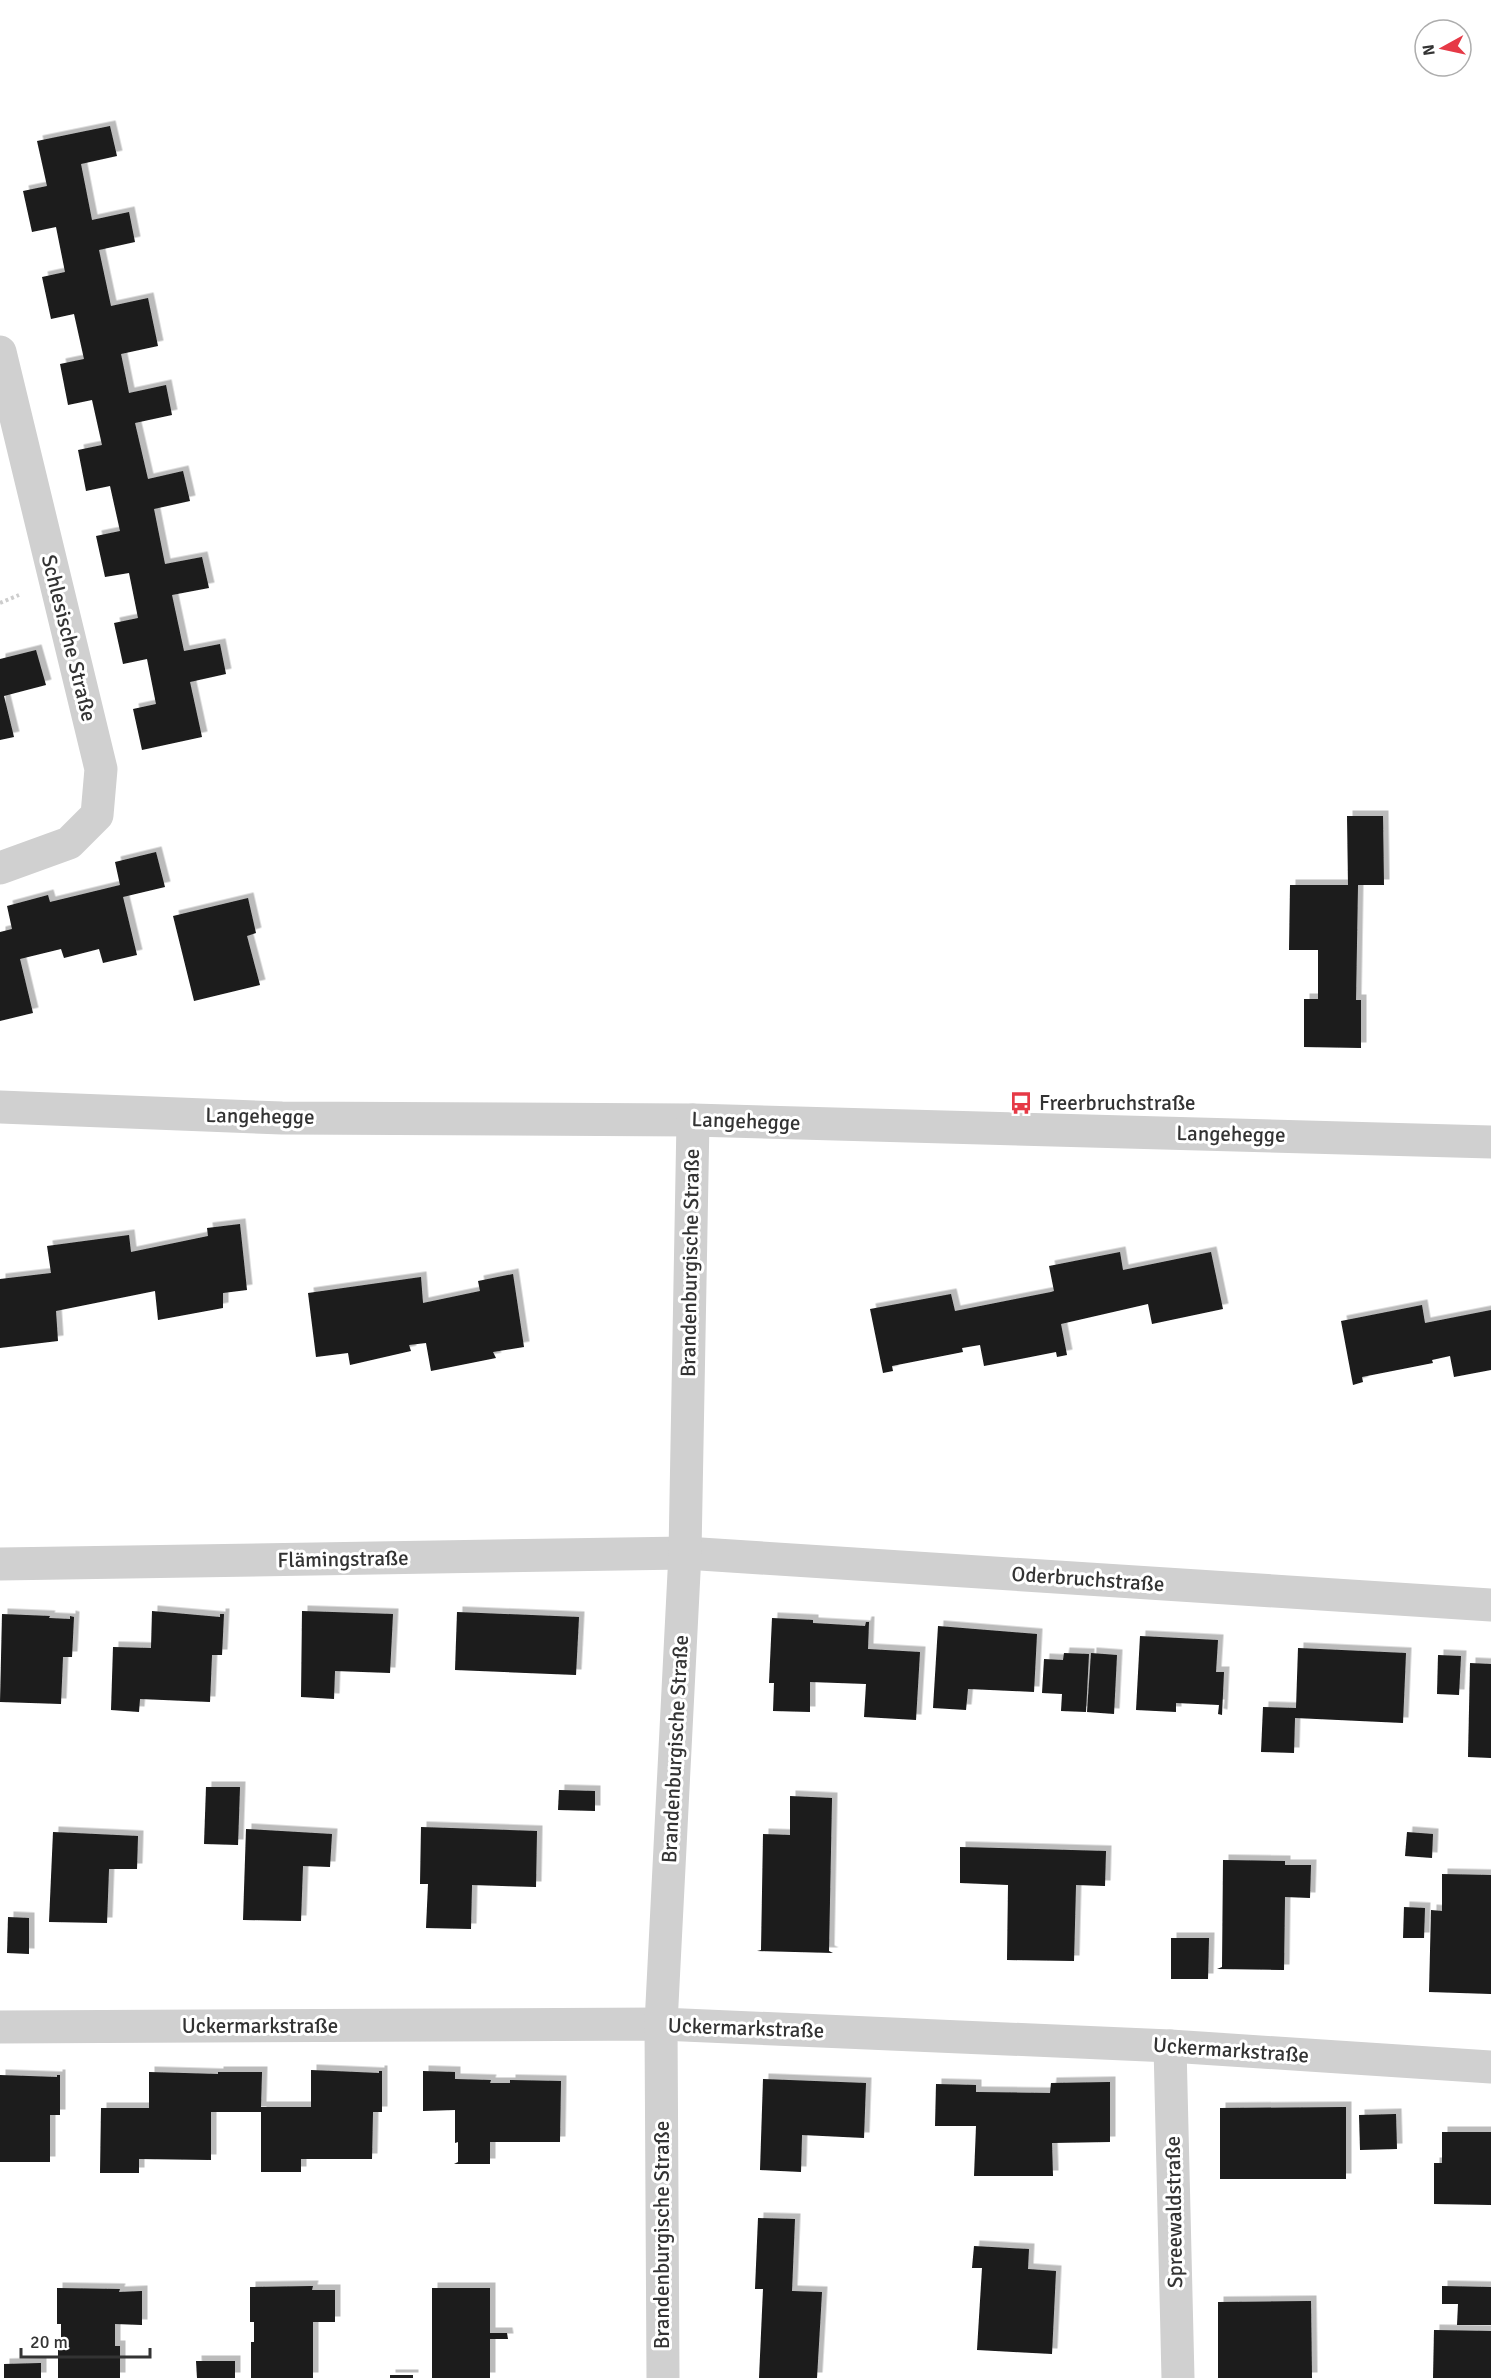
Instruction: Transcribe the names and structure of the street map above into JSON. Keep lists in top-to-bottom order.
{
  "streets": {
    "street": [
      "Schlesische Straße",
      "Langehegge",
      "Brandenburgische Straße",
      "Flämingstraße",
      "Oderbruchstraße",
      "Uckermarkstraße",
      "Spreewaldstraße"
    ]
  },
  "crossings": [
    ["Langehegge", "Brandenburgische Straße"],
    ["Brandenburgische Straße", "Flämingstraße"],
    ["Brandenburgische Straße", "Oderbruchstraße"],
    ["Brandenburgische Straße", "Uckermarkstraße"],
    ["Flämingstraße", "Oderbruchstraße"],
    ["Uckermarkstraße", "Spreewaldstraße"]
  ],
  "places": {
    "bus stop": ["Freerbruchstraße"]
  },
  "scale_bar": "20 m",
  "north": "left"
}
